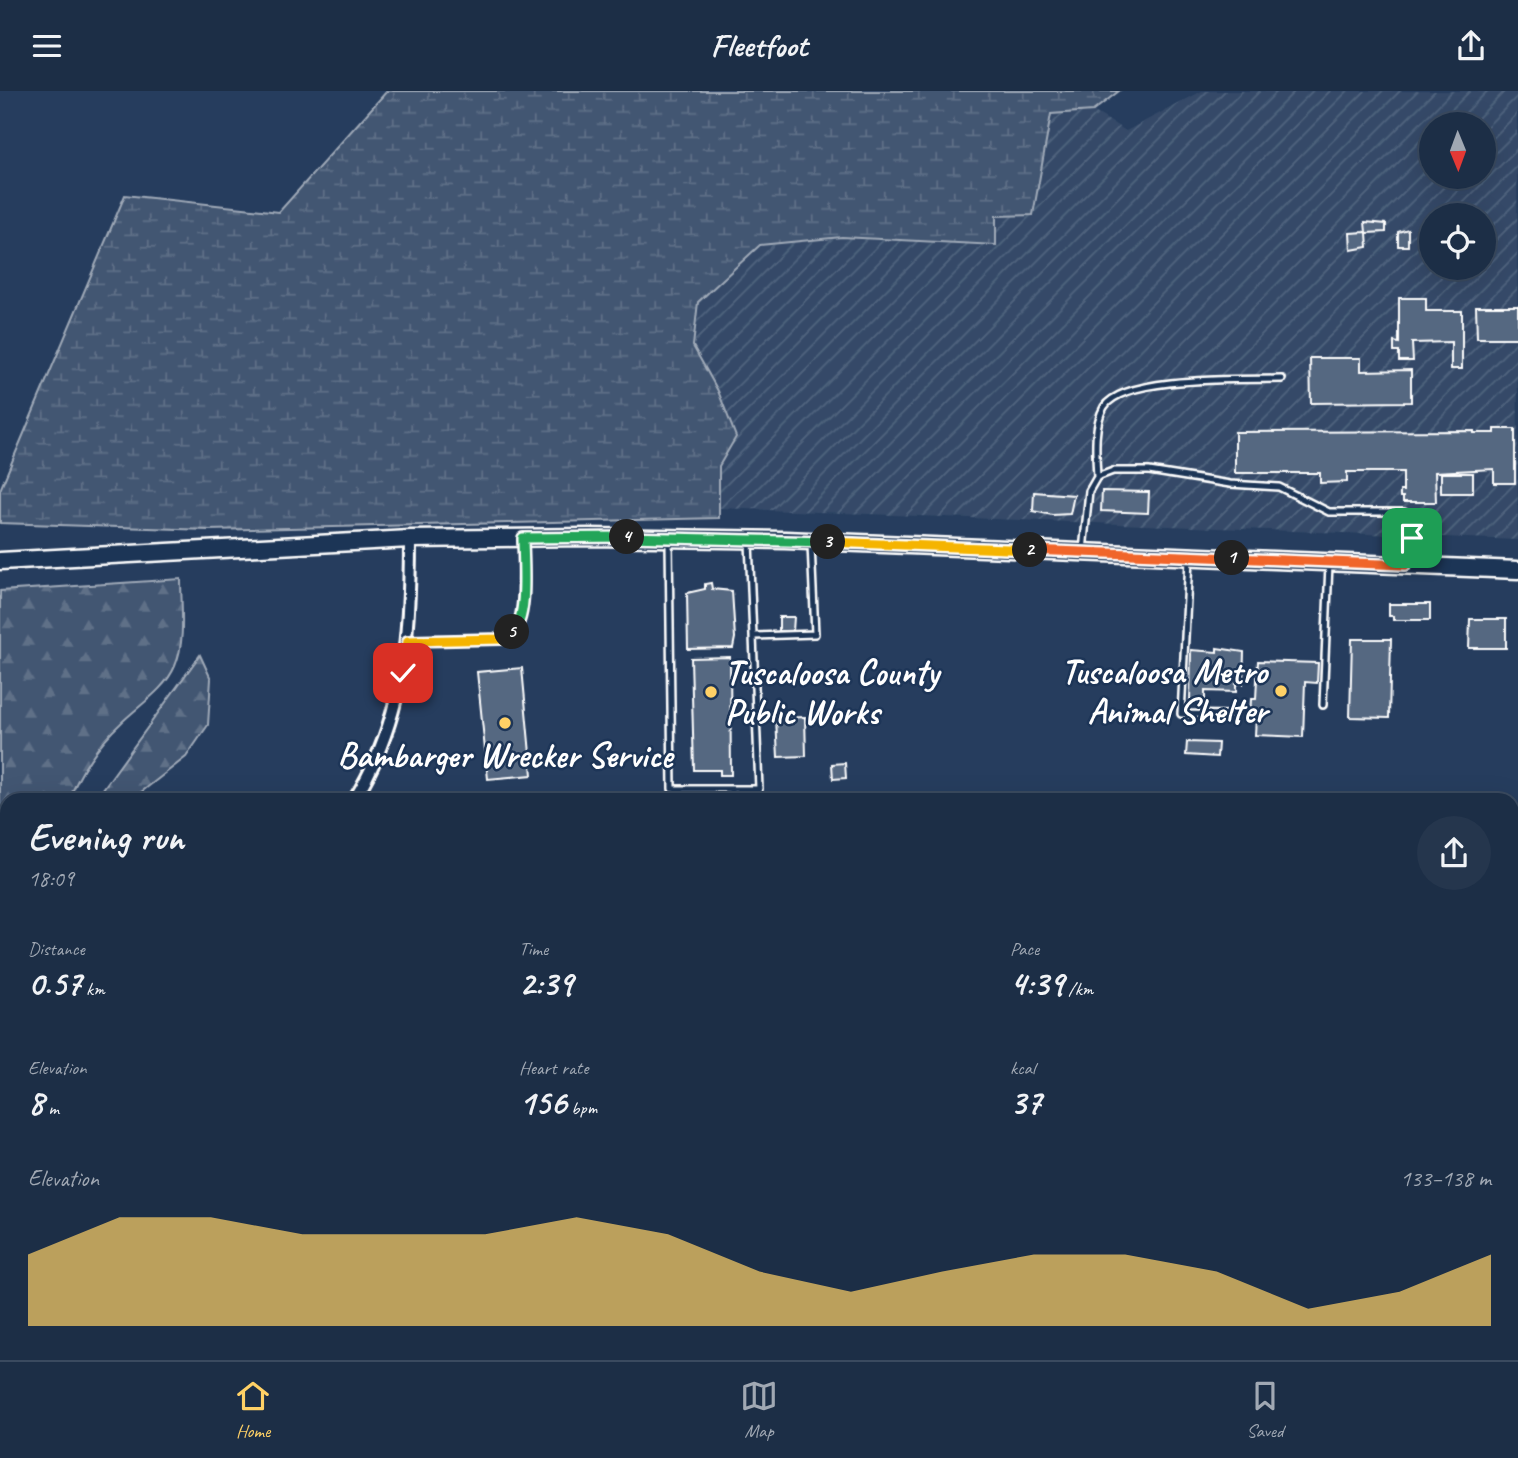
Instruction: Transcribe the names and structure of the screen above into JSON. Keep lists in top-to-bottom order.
{
  "places": ["Tuscaloosa Metro Animal Shelter", "Tuscaloosa County Public Works", "Bambarger Wrecker Service"],
  "north": "bottom",
  "page": {
    "header": "Fleetfoot",
    "pins": [
      "4",
      "3",
      "2",
      "1",
      "5"
    ],
    "heading": ["Evening run", "18:09"],
    "stats": [
      ["Distance", "0.57 km"],
      ["Time", "2:39"],
      ["Pace", "4:39 /km"],
      ["Elevation", "8 m"],
      ["Heart rate", "156 bpm"],
      ["kcal", "37"]
    ],
    "chart": ["Elevation", "133–138 m"],
    "tabs": ["Home", "Map", "Saved"]
  }
}
